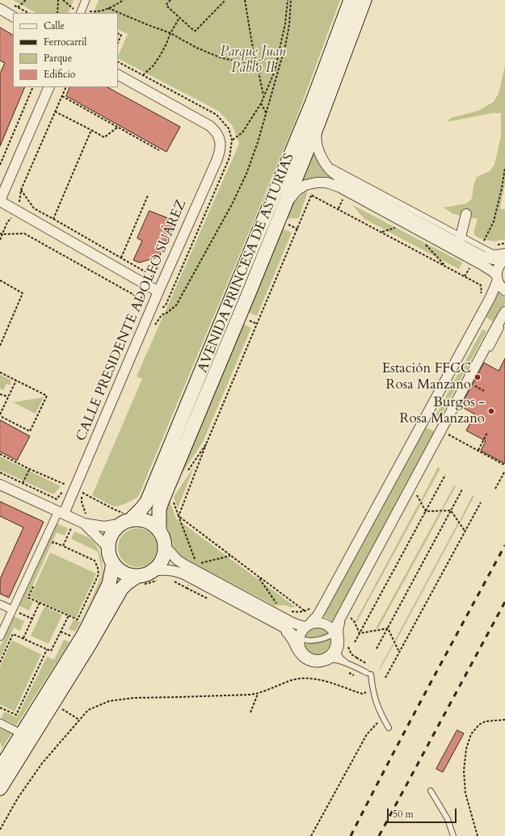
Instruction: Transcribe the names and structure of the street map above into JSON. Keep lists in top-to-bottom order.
{
  "streets": {
    "main road": ["AVENIDA PRINCESA DE ASTURIAS"],
    "street": ["CALLE PRESIDENTE ADOLFO SUÁREZ"]
  },
  "parks": ["Parque Juan Pablo II"],
  "places": ["Estación FFCC Rosa Manzano", "Burgos - Rosa Manzano"],
  "legend": [
    "Calle",
    "Ferrocarril",
    "Parque",
    "Edificio"
  ],
  "scale_bar": "50 m"
}
